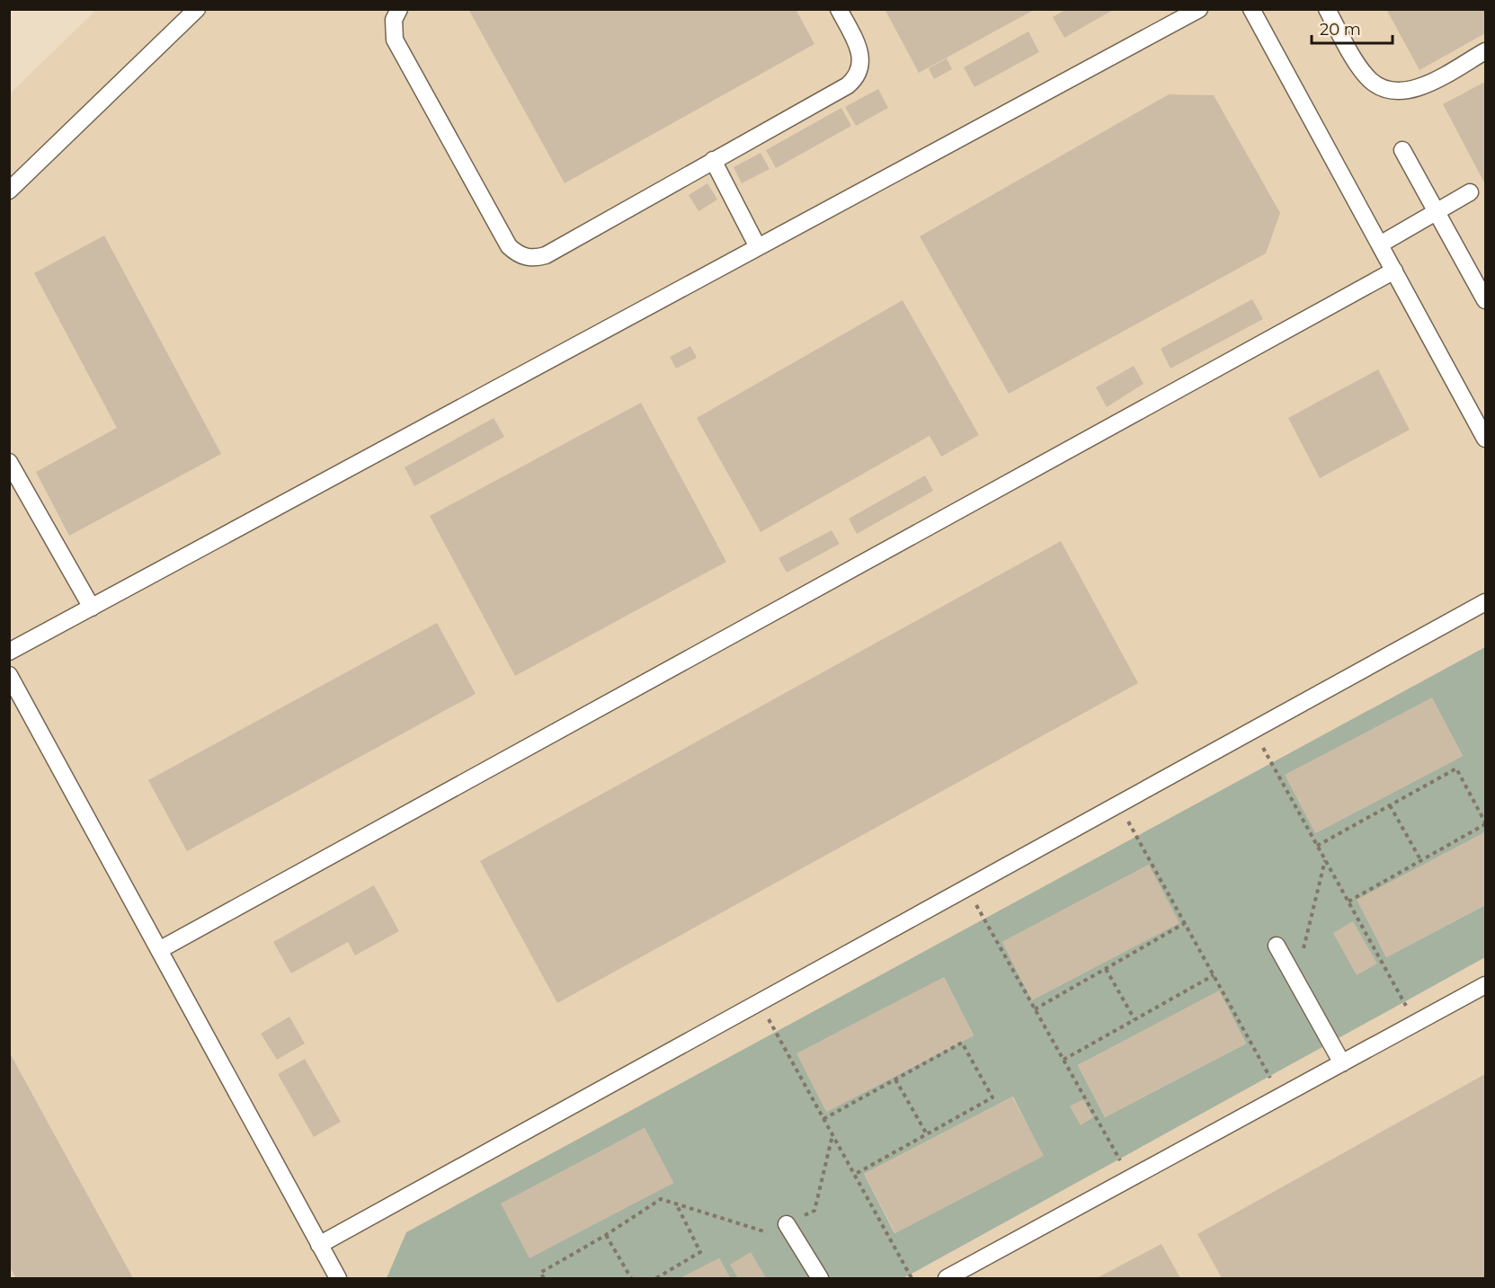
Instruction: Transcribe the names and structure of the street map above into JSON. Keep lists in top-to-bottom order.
{
  "scale_bar": "20 m"
}
